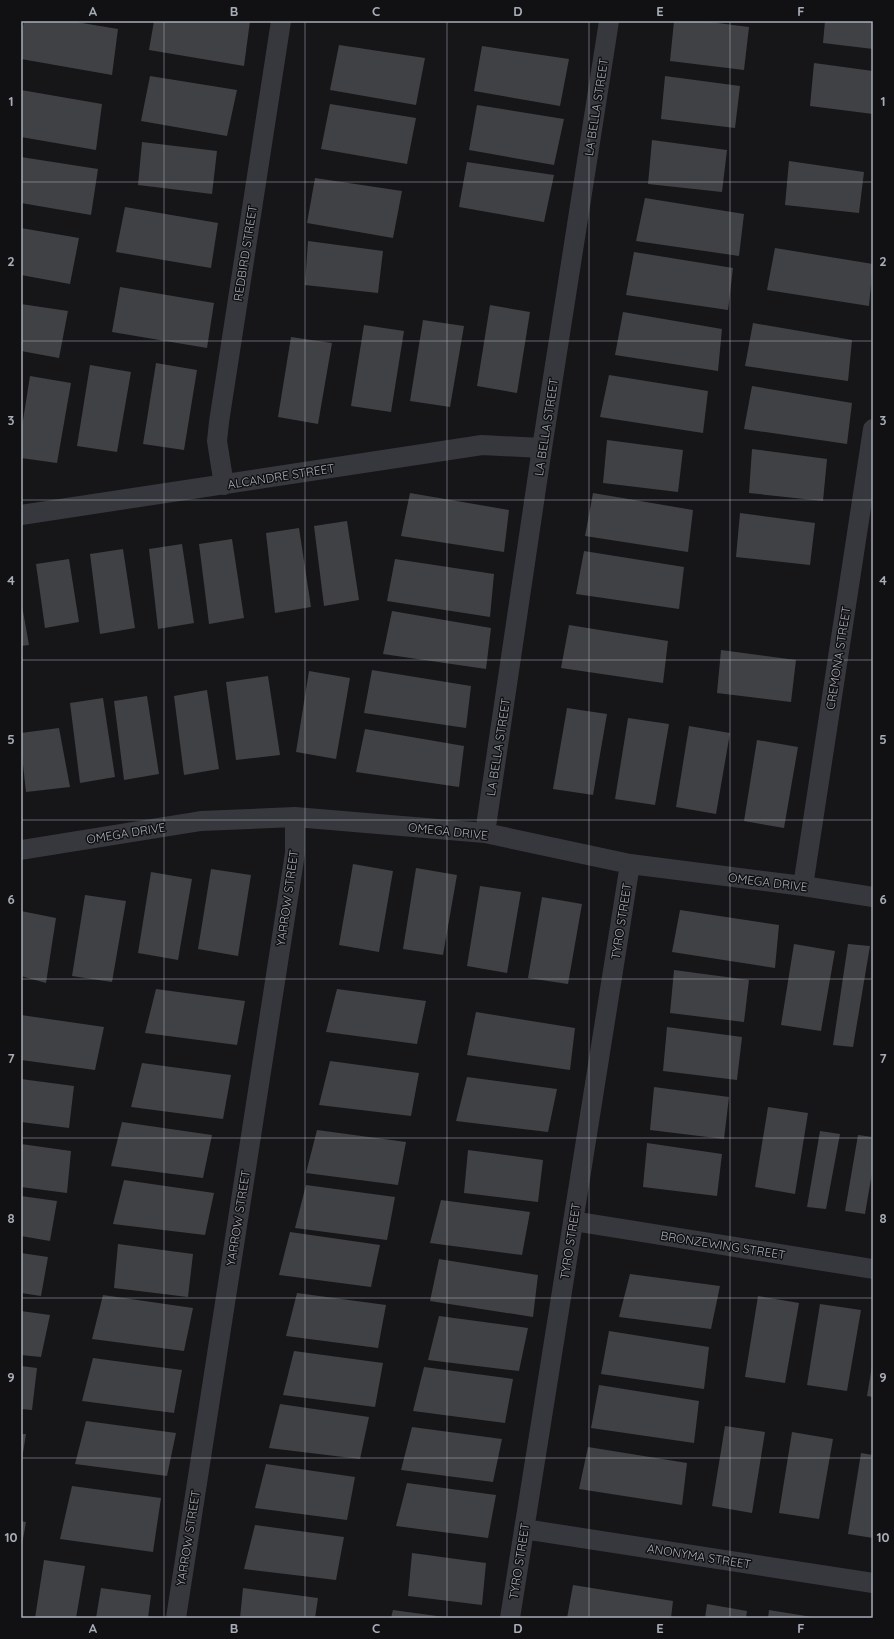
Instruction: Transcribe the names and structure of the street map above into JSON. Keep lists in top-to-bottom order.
{
  "streets": {
    "street": [
      "LA BELLA STREET",
      "REDBIRD STREET",
      "ALCANDRE STREET",
      "CREMONA STREET",
      "OMEGA DRIVE",
      "YARROW STREET",
      "TYRO STREET",
      "BRONZEWING STREET",
      "ANONYMA STREET"
    ]
  },
  "crossings": [
    ["LA BELLA STREET", "ALCANDRE STREET"],
    ["LA BELLA STREET", "OMEGA DRIVE"],
    ["REDBIRD STREET", "ALCANDRE STREET"],
    ["CREMONA STREET", "OMEGA DRIVE"],
    ["OMEGA DRIVE", "YARROW STREET"],
    ["OMEGA DRIVE", "TYRO STREET"],
    ["TYRO STREET", "BRONZEWING STREET"],
    ["TYRO STREET", "ANONYMA STREET"]
  ],
  "grid": {
    "columns": [
      "A",
      "B",
      "C",
      "D",
      "E",
      "F"
    ],
    "rows": [
      "1",
      "2",
      "3",
      "4",
      "5",
      "6",
      "7",
      "8",
      "9",
      "10"
    ]
  }
}
